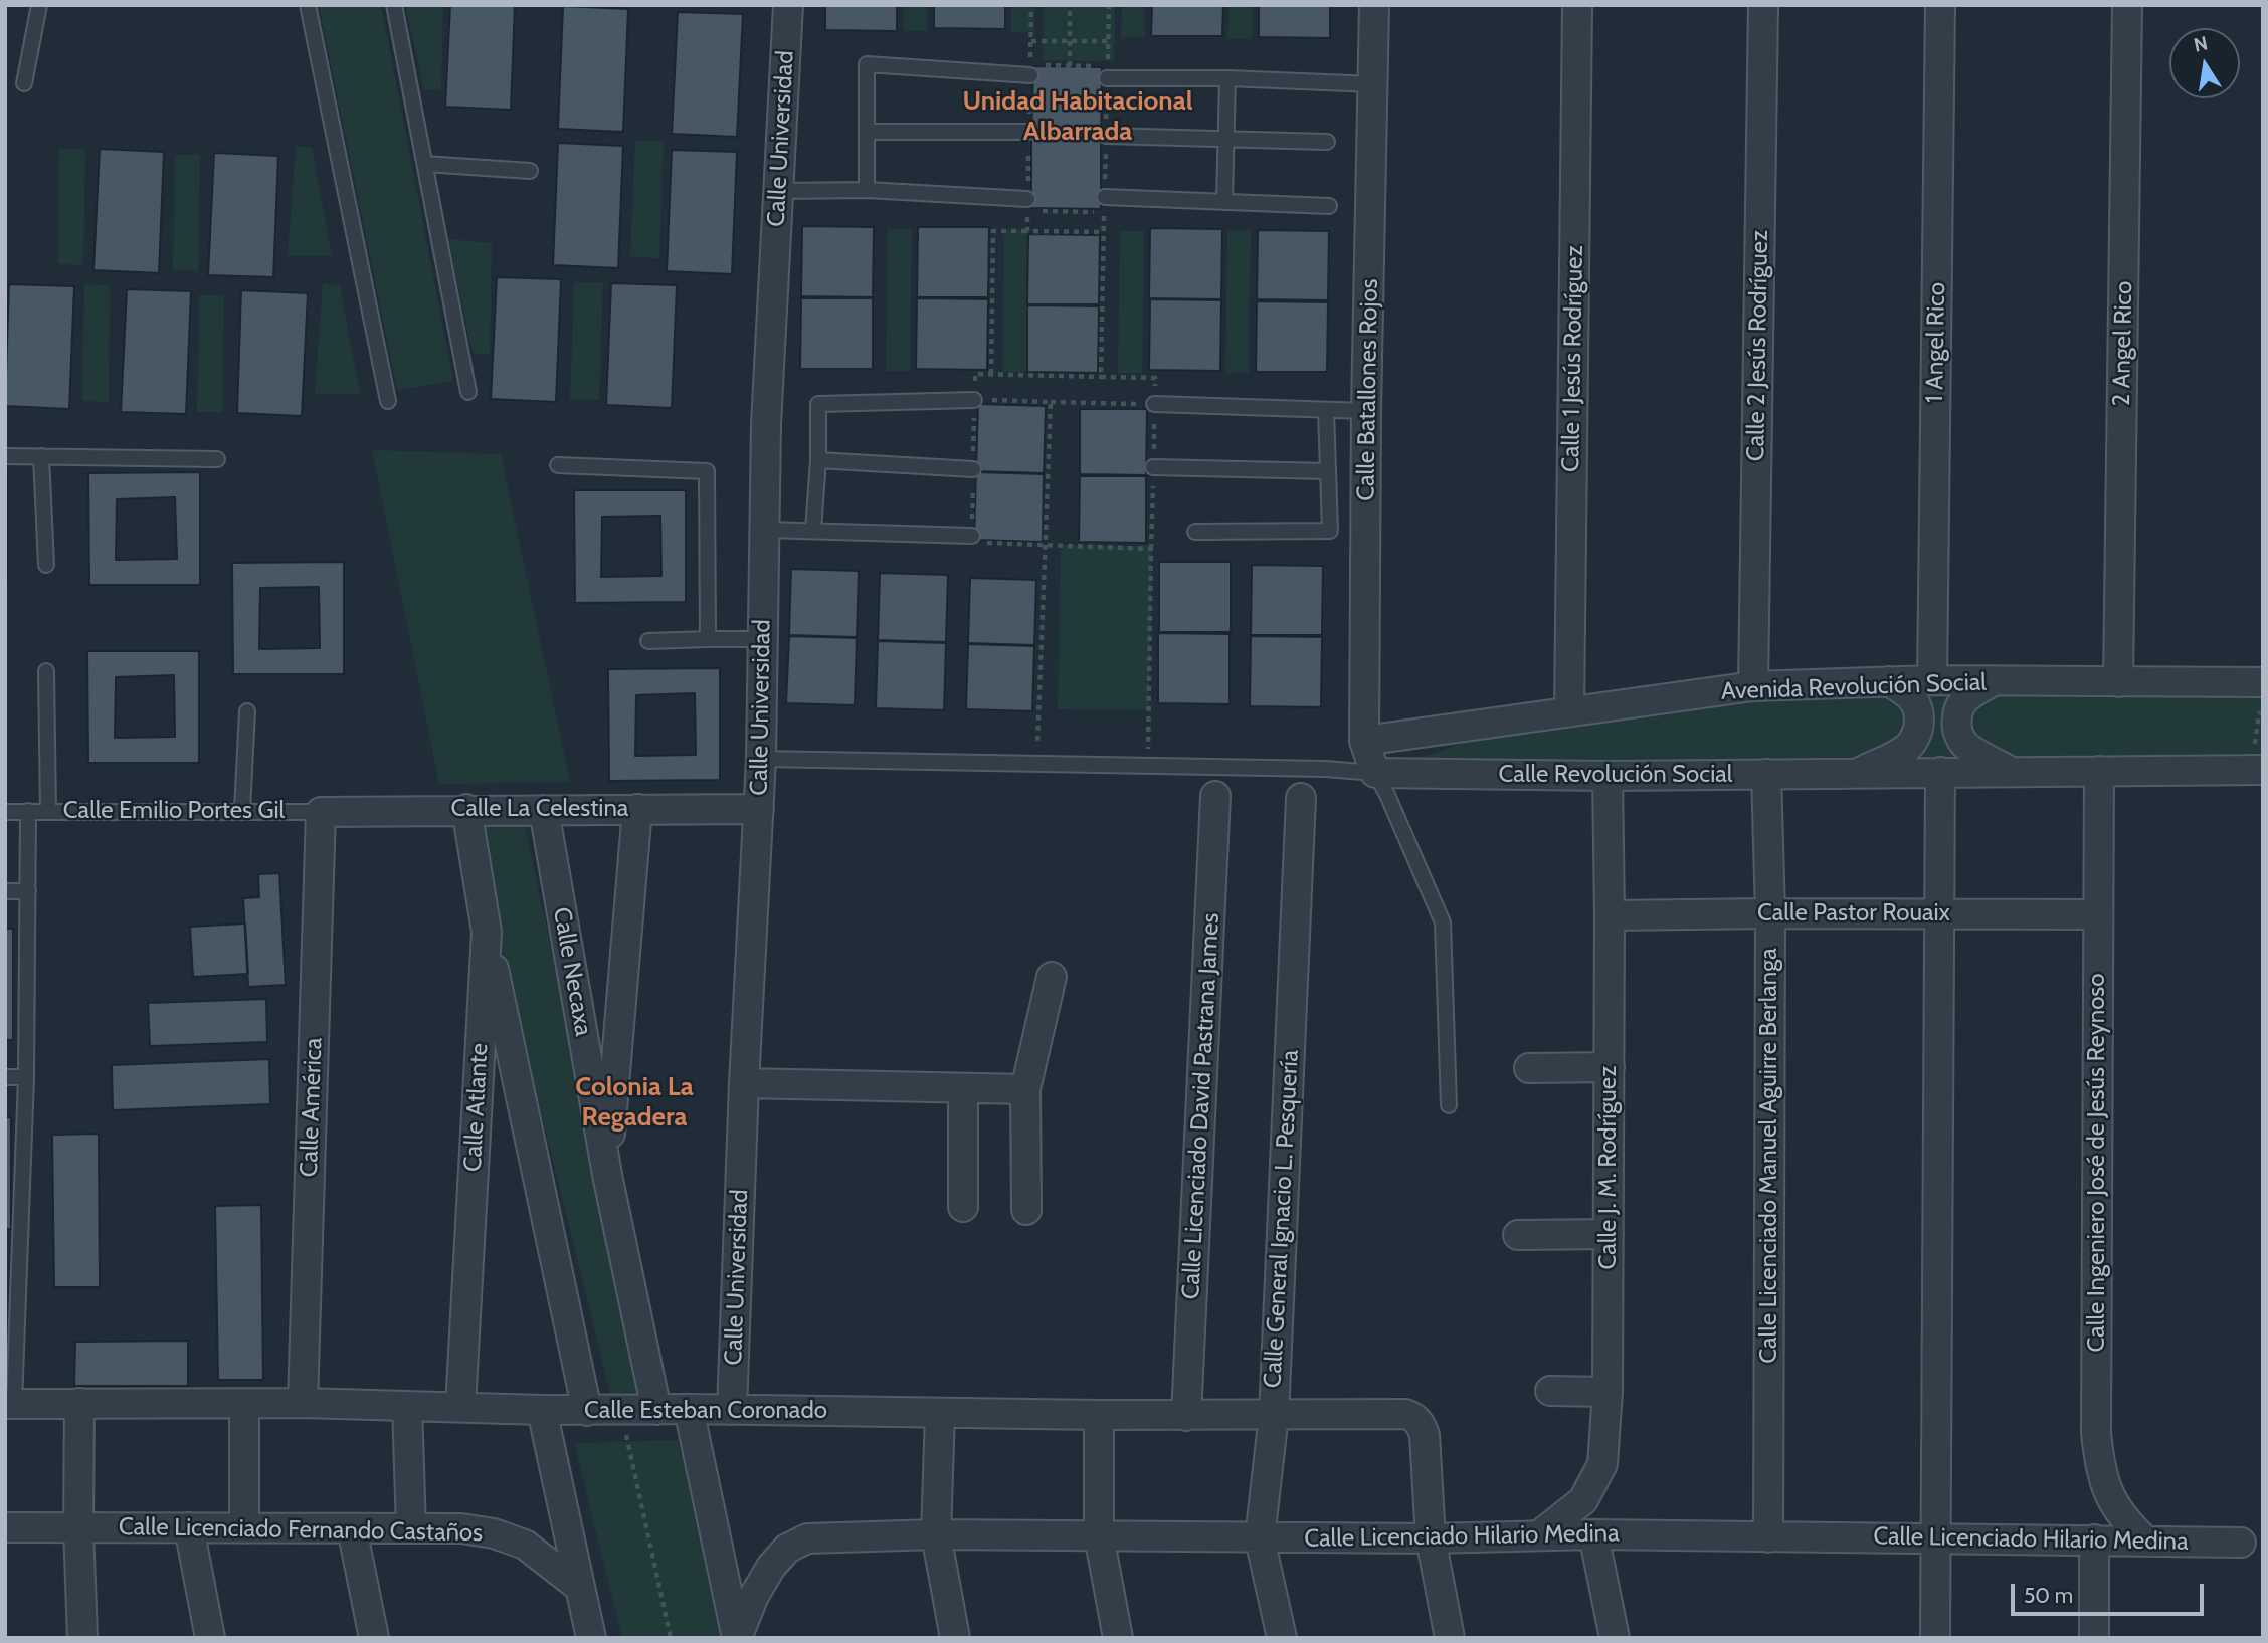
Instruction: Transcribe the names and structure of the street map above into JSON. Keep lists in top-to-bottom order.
{
  "streets": {
    "street": [
      "Calle Universidad",
      "1 Angel Rico",
      "2 Angel Rico",
      "Calle 2 Jesús Rodríguez",
      "Calle 1 Jesús Rodríguez",
      "Calle Batallones Rojos",
      "Avenida Revolución Social",
      "Calle Revolución Social",
      "Calle La Celestina",
      "Calle Pastor Rouaix",
      "Calle Necaxa",
      "Calle Licenciado David Pastrana James",
      "Calle América",
      "Calle Atlante",
      "Calle Licenciado Manuel Aguirre Berlanga",
      "Calle Ingeniero José de Jesús Reynoso",
      "Calle J. M. Rodríguez",
      "Calle General Ignacio L. Pesquería",
      "Calle Esteban Coronado",
      "Calle Licenciado Fernando Castaños",
      "Calle Licenciado Hilario Medina"
    ],
    "lane": ["Calle Emilio Portes Gil"]
  },
  "crossings": [
    ["Calle Universidad", "Calle La Celestina"],
    ["Calle Universidad", "Calle Esteban Coronado"],
    ["1 Angel Rico", "Avenida Revolución Social"],
    ["2 Angel Rico", "Avenida Revolución Social"],
    ["Calle 2 Jesús Rodríguez", "Avenida Revolución Social"],
    ["Calle 1 Jesús Rodríguez", "Avenida Revolución Social"],
    ["Calle Batallones Rojos", "Avenida Revolución Social"],
    ["Calle Batallones Rojos", "Calle Revolución Social"],
    ["Avenida Revolución Social", "Calle Revolución Social"],
    ["Calle Revolución Social", "Calle Licenciado Manuel Aguirre Berlanga"],
    ["Calle Revolución Social", "Calle Ingeniero José de Jesús Reynoso"],
    ["Calle Revolución Social", "Calle J. M. Rodríguez"],
    ["Calle La Celestina", "Calle Emilio Portes Gil"],
    ["Calle La Celestina", "Calle Necaxa"],
    ["Calle La Celestina", "Calle América"],
    ["Calle La Celestina", "Calle Atlante"],
    ["Calle Emilio Portes Gil", "Calle América"],
    ["Calle Pastor Rouaix", "Calle Licenciado Manuel Aguirre Berlanga"],
    ["Calle Pastor Rouaix", "Calle Ingeniero José de Jesús Reynoso"],
    ["Calle Pastor Rouaix", "Calle J. M. Rodríguez"],
    ["Calle Necaxa", "Calle Esteban Coronado"],
    ["Calle Licenciado David Pastrana James", "Calle Esteban Coronado"],
    ["Calle América", "Calle Esteban Coronado"],
    ["Calle Atlante", "Calle Esteban Coronado"],
    ["Calle Licenciado Manuel Aguirre Berlanga", "Calle Licenciado Hilario Medina"],
    ["Calle Ingeniero José de Jesús Reynoso", "Calle Licenciado Hilario Medina"],
    ["Calle J. M. Rodríguez", "Calle Licenciado Hilario Medina"],
    ["Calle General Ignacio L. Pesquería", "Calle Esteban Coronado"],
    ["Calle General Ignacio L. Pesquería", "Calle Licenciado Hilario Medina"],
    ["Calle Esteban Coronado", "Calle Licenciado Hilario Medina"]
  ],
  "districts": ["Unidad Habitacional Albarrada", "Colonia La Regadera"],
  "scale_bar": "50 m",
  "north": "top"
}
